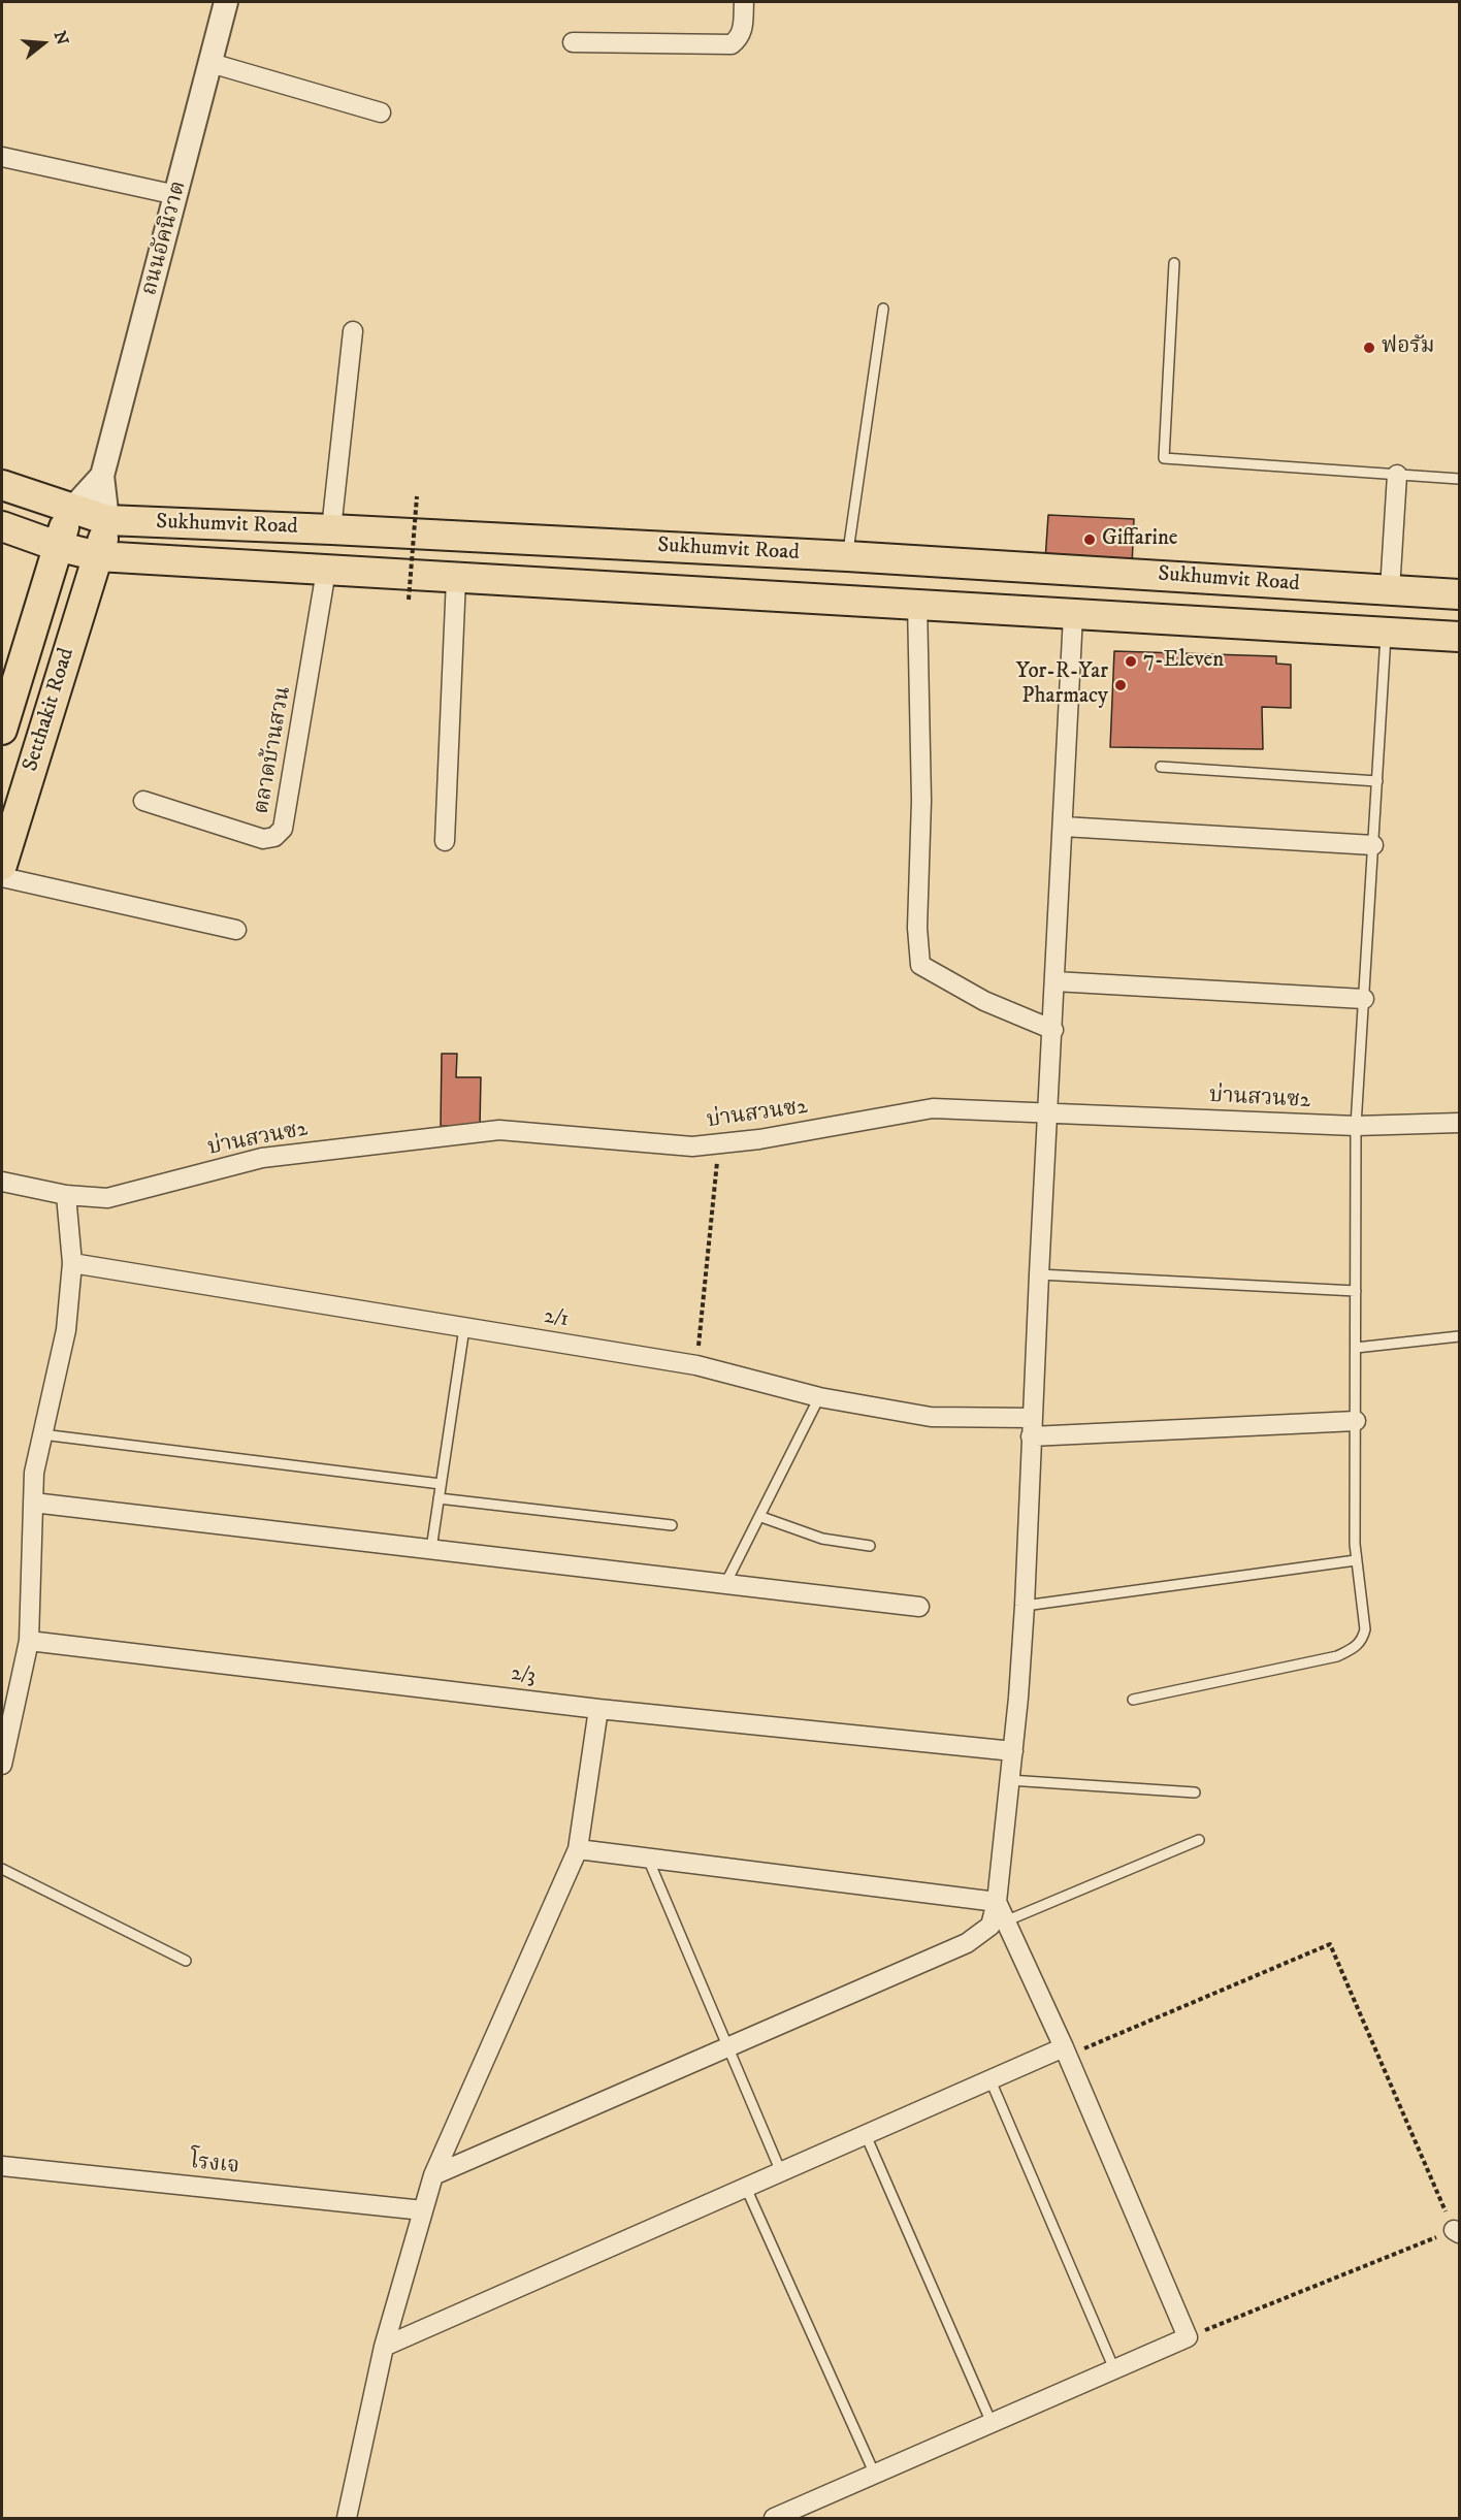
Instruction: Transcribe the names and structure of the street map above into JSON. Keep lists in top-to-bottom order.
{
  "streets": {
    "main road": ["Sukhumvit Road", "Setthakit Road"],
    "street": [
      "ถนนอัคนิวาต",
      "ตลาดบ้านสวน",
      "บ่านสวนซ2",
      "2/1",
      "2/3",
      "โรงเจ"
    ]
  },
  "crossings": [
    ["ถนนอัคนิวาต", "Sukhumvit Road"],
    ["ถนนอัคนิวาต", "Setthakit Road"],
    ["Sukhumvit Road", "Setthakit Road"],
    ["Sukhumvit Road", "ตลาดบ้านสวน"]
  ],
  "places": [
    "ฟอรัม",
    "Giffarine",
    "7-Eleven",
    "Yor-R-Yar Pharmacy"
  ],
  "north": "right"
}
